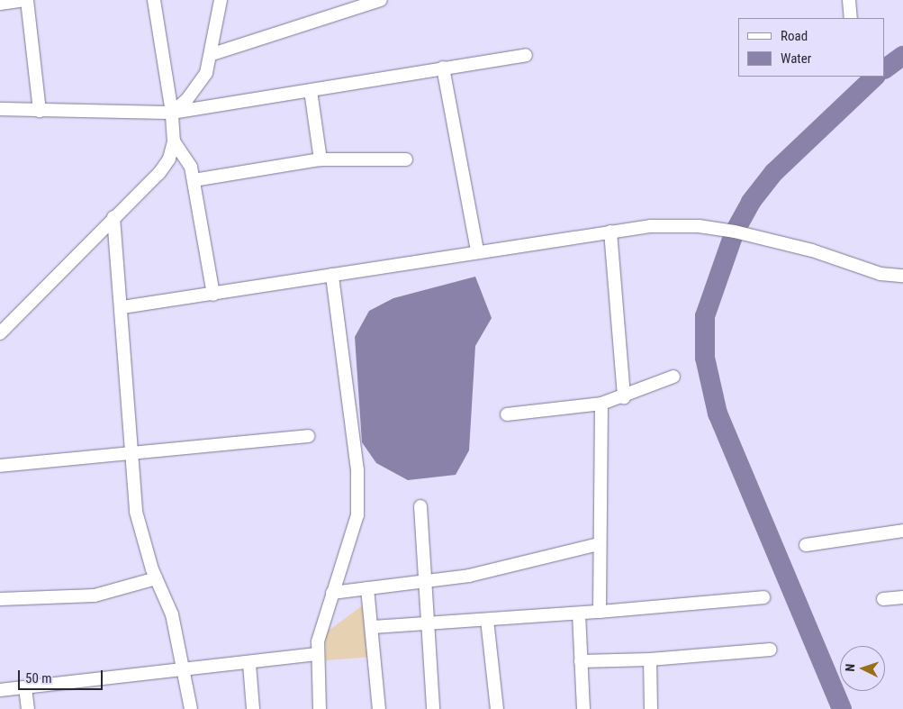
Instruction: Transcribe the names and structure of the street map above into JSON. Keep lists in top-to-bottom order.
{
  "legend": ["Road", "Water"],
  "scale_bar": "50 m",
  "north": "left"
}
